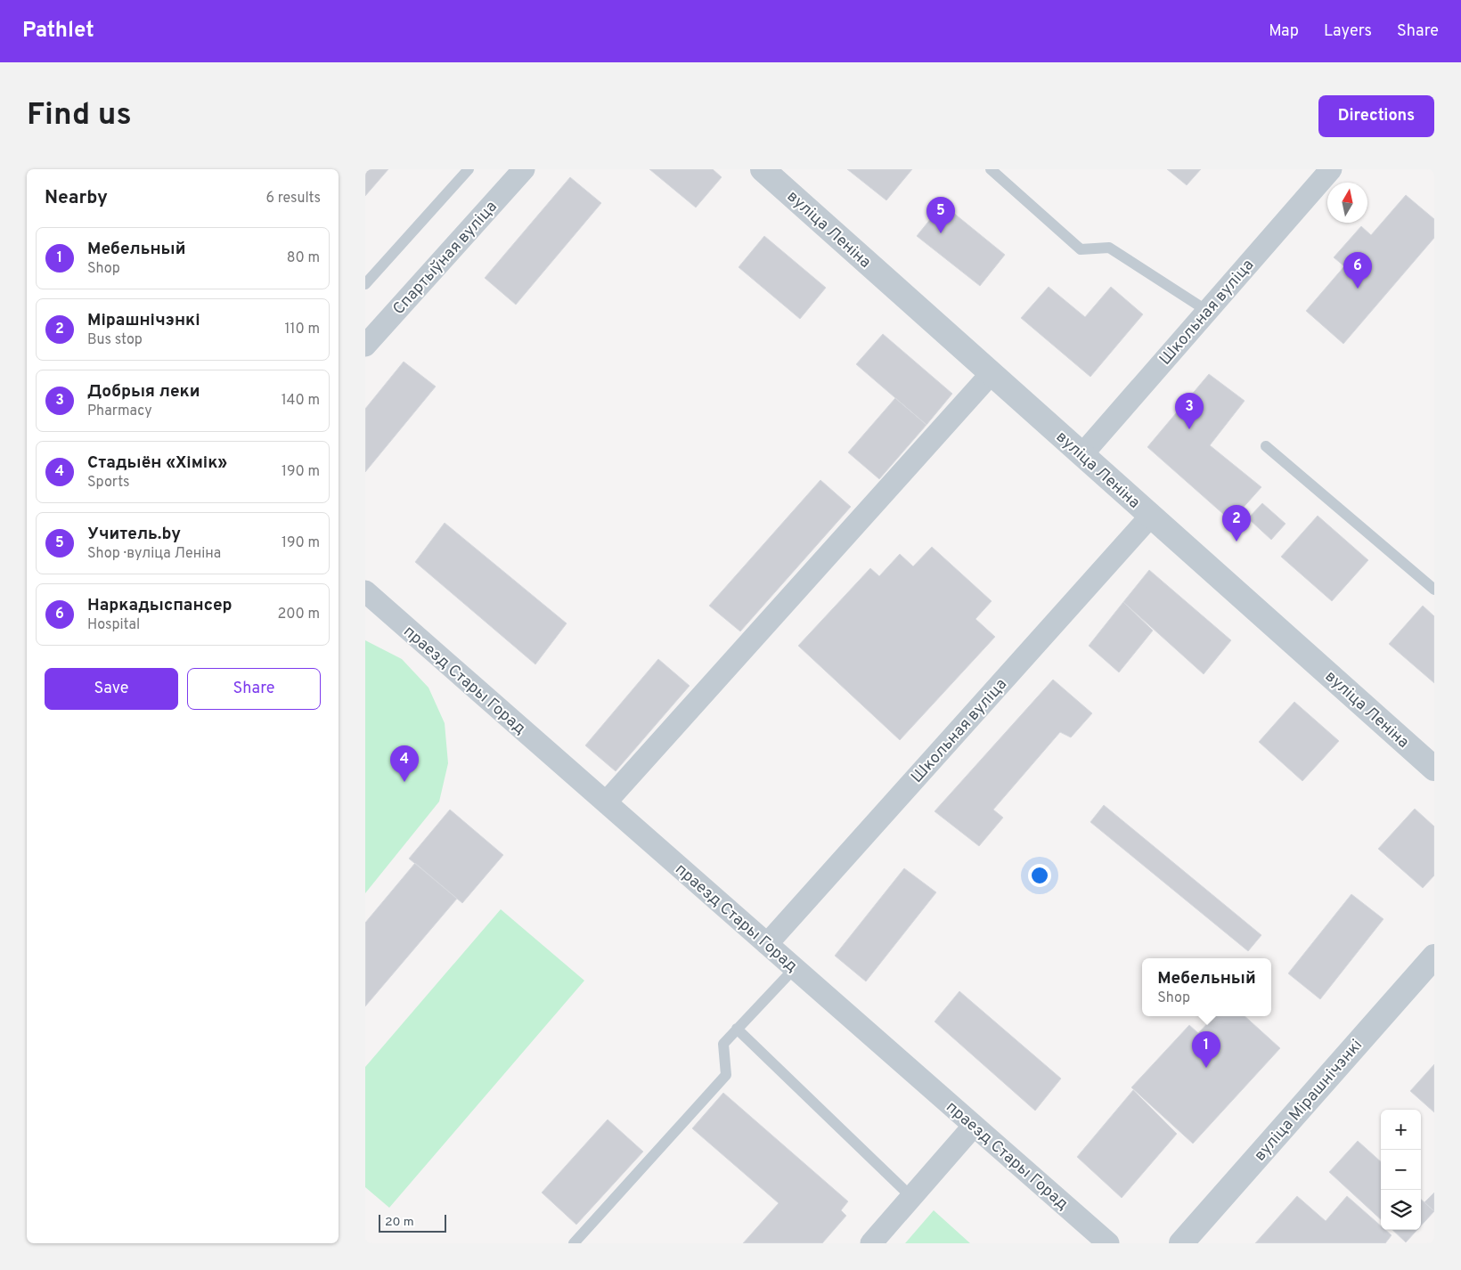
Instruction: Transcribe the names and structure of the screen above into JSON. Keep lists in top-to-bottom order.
{
  "streets": {
    "street": [
      "вуліца Леніна",
      "Спартыўная вуліца",
      "Школьная вуліца",
      "праезд Стары Горад",
      "вуліца Мірашнічэнкі"
    ]
  },
  "crossings": [
    ["вуліца Леніна", "Школьная вуліца"],
    ["Школьная вуліца", "праезд Стары Горад"]
  ],
  "scale_bar": "20 m",
  "north": "top",
  "page": {
    "header": "Pathlet",
    "nav": ["Map", "Layers", "Share"],
    "buttons": [
      "Directions",
      ["Save", "Share"]
    ],
    "title": "Find us",
    "heading": ["Nearby", "6 results"],
    "pins": [
      "5",
      "6",
      "3",
      "2",
      "4",
      "1"
    ],
    "list": [
      {
        "mark": "1",
        "name": "Мебельный",
        "note": "Shop",
        "value": "80 m"
      },
      {
        "mark": "2",
        "name": "Мірашнічэнкі",
        "note": "Bus stop",
        "value": "110 m"
      },
      {
        "mark": "3",
        "name": "Добрыя леки",
        "note": "Pharmacy",
        "value": "140 m"
      },
      {
        "mark": "4",
        "name": "Стадыён «Хімік»",
        "note": "Sports",
        "value": "190 m"
      },
      {
        "mark": "5",
        "name": "Учитель.by",
        "note": "Shop · вуліца Леніна",
        "value": "190 m"
      },
      {
        "mark": "6",
        "name": "Наркадыспансер",
        "note": "Hospital",
        "value": "200 m"
      }
    ],
    "popup": ["Мебельный", "Shop"],
    "map_buttons": ["+", "−"],
    "scale": "20 m"
  }
}
